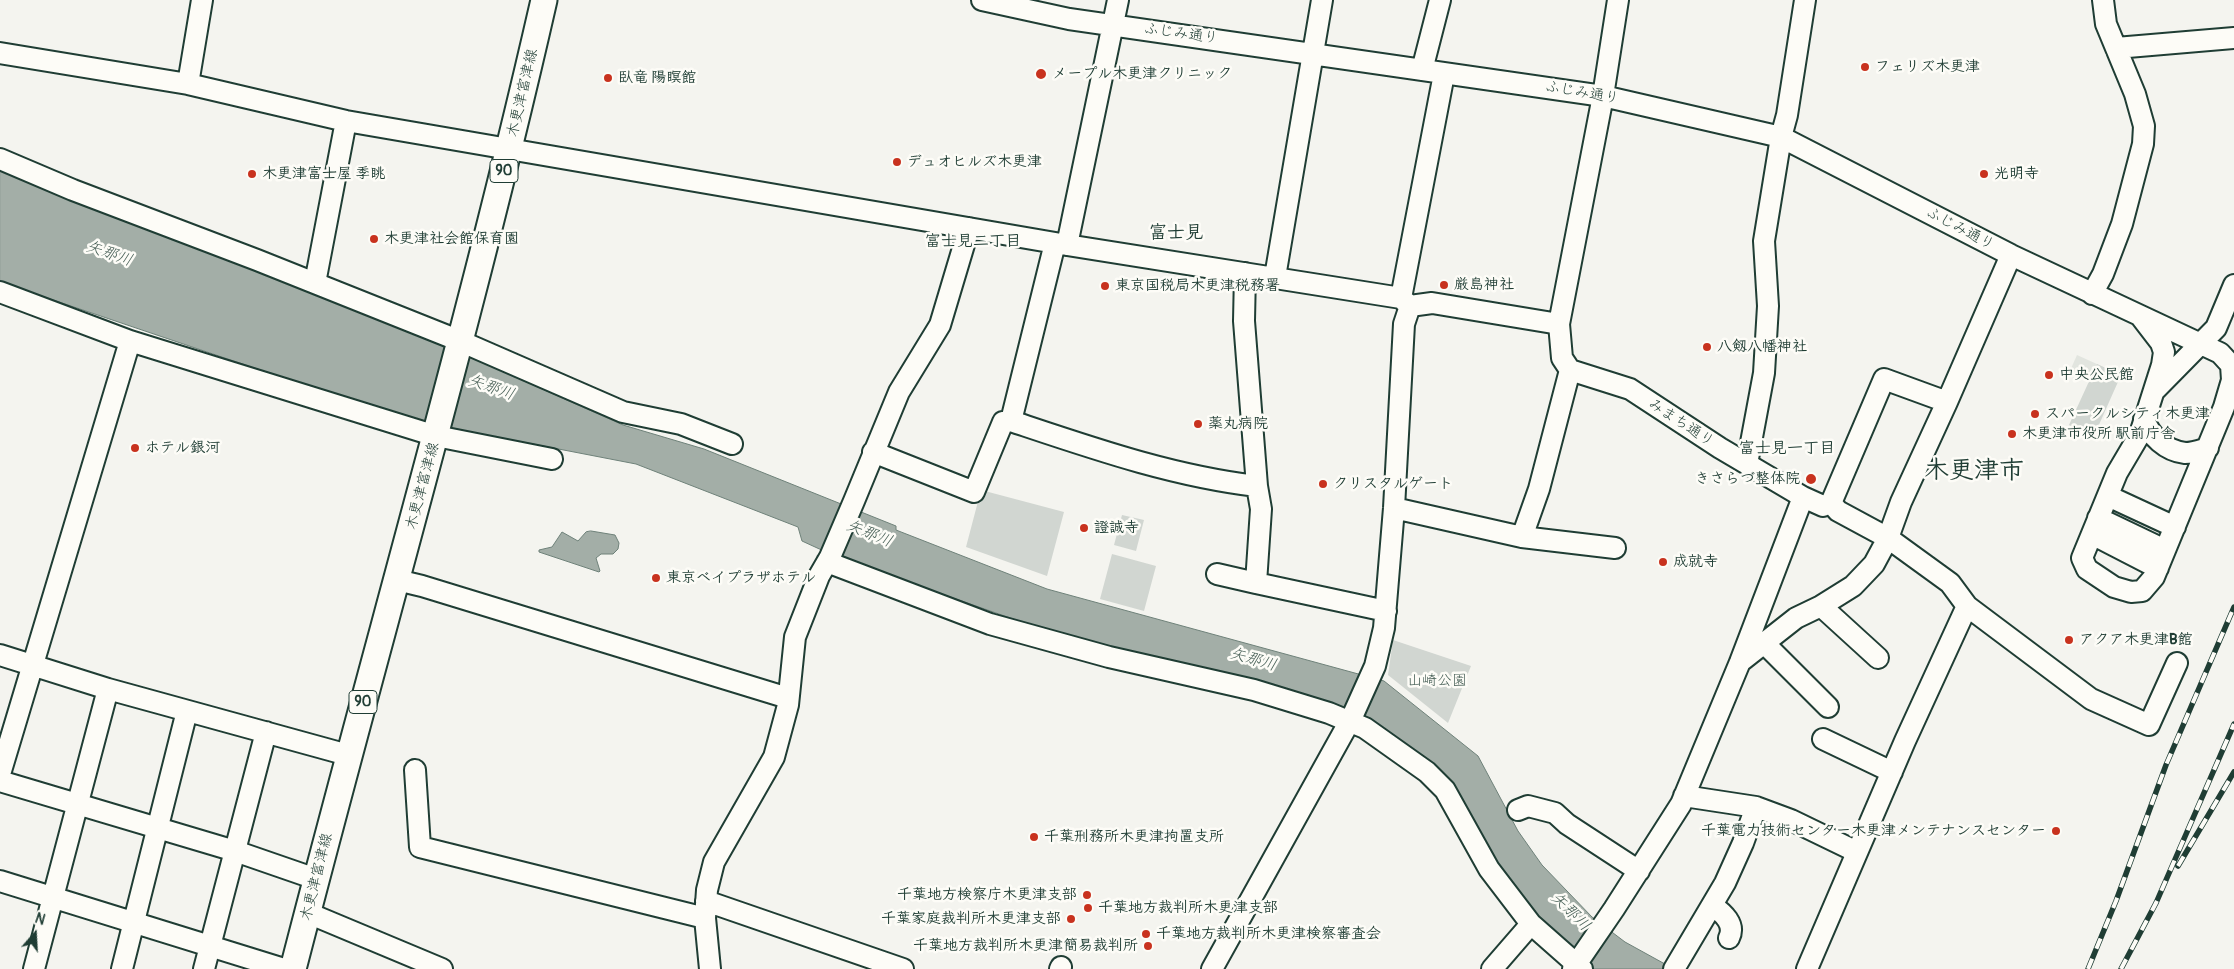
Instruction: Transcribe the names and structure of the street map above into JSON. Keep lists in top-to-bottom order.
{
  "streets": {
    "main road": ["木更津富津線", "90"],
    "street": ["ふじみ通り", "みまち通り"]
  },
  "districts": [
    "富士見",
    "富士見二丁目",
    "富士見一丁目",
    "木更津市"
  ],
  "water": ["矢那川"],
  "parks": ["山崎公園"],
  "places": [
    "フェリズ木更津",
    "メープル木更津クリニック",
    "臥竜 陽瞑館",
    "デュオヒルズ木更津",
    "木更津富士屋 季眺",
    "光明寺",
    "木更津社会館保育園",
    "厳島神社",
    "東京国税局木更津税務署",
    "八剱八幡神社",
    "中央公民館",
    "スパークルシティ木更津",
    "薬丸病院",
    "木更津市役所 駅前庁舎",
    "ホテル銀河",
    "きさらづ整体院",
    "クリスタルゲート",
    "證誠寺",
    "成就寺",
    "東京ベイプラザホテル",
    "アクア木更津B館",
    "千葉電力技術センター木更津メンテナンスセンター",
    "千葉刑務所木更津拘置支所",
    "千葉地方検察庁木更津支部",
    "千葉地方裁判所木更津支部",
    "千葉家庭裁判所木更津支部",
    "千葉地方裁判所木更津検察審査会",
    "千葉地方裁判所木更津簡易裁判所"
  ],
  "north": "top"
}
